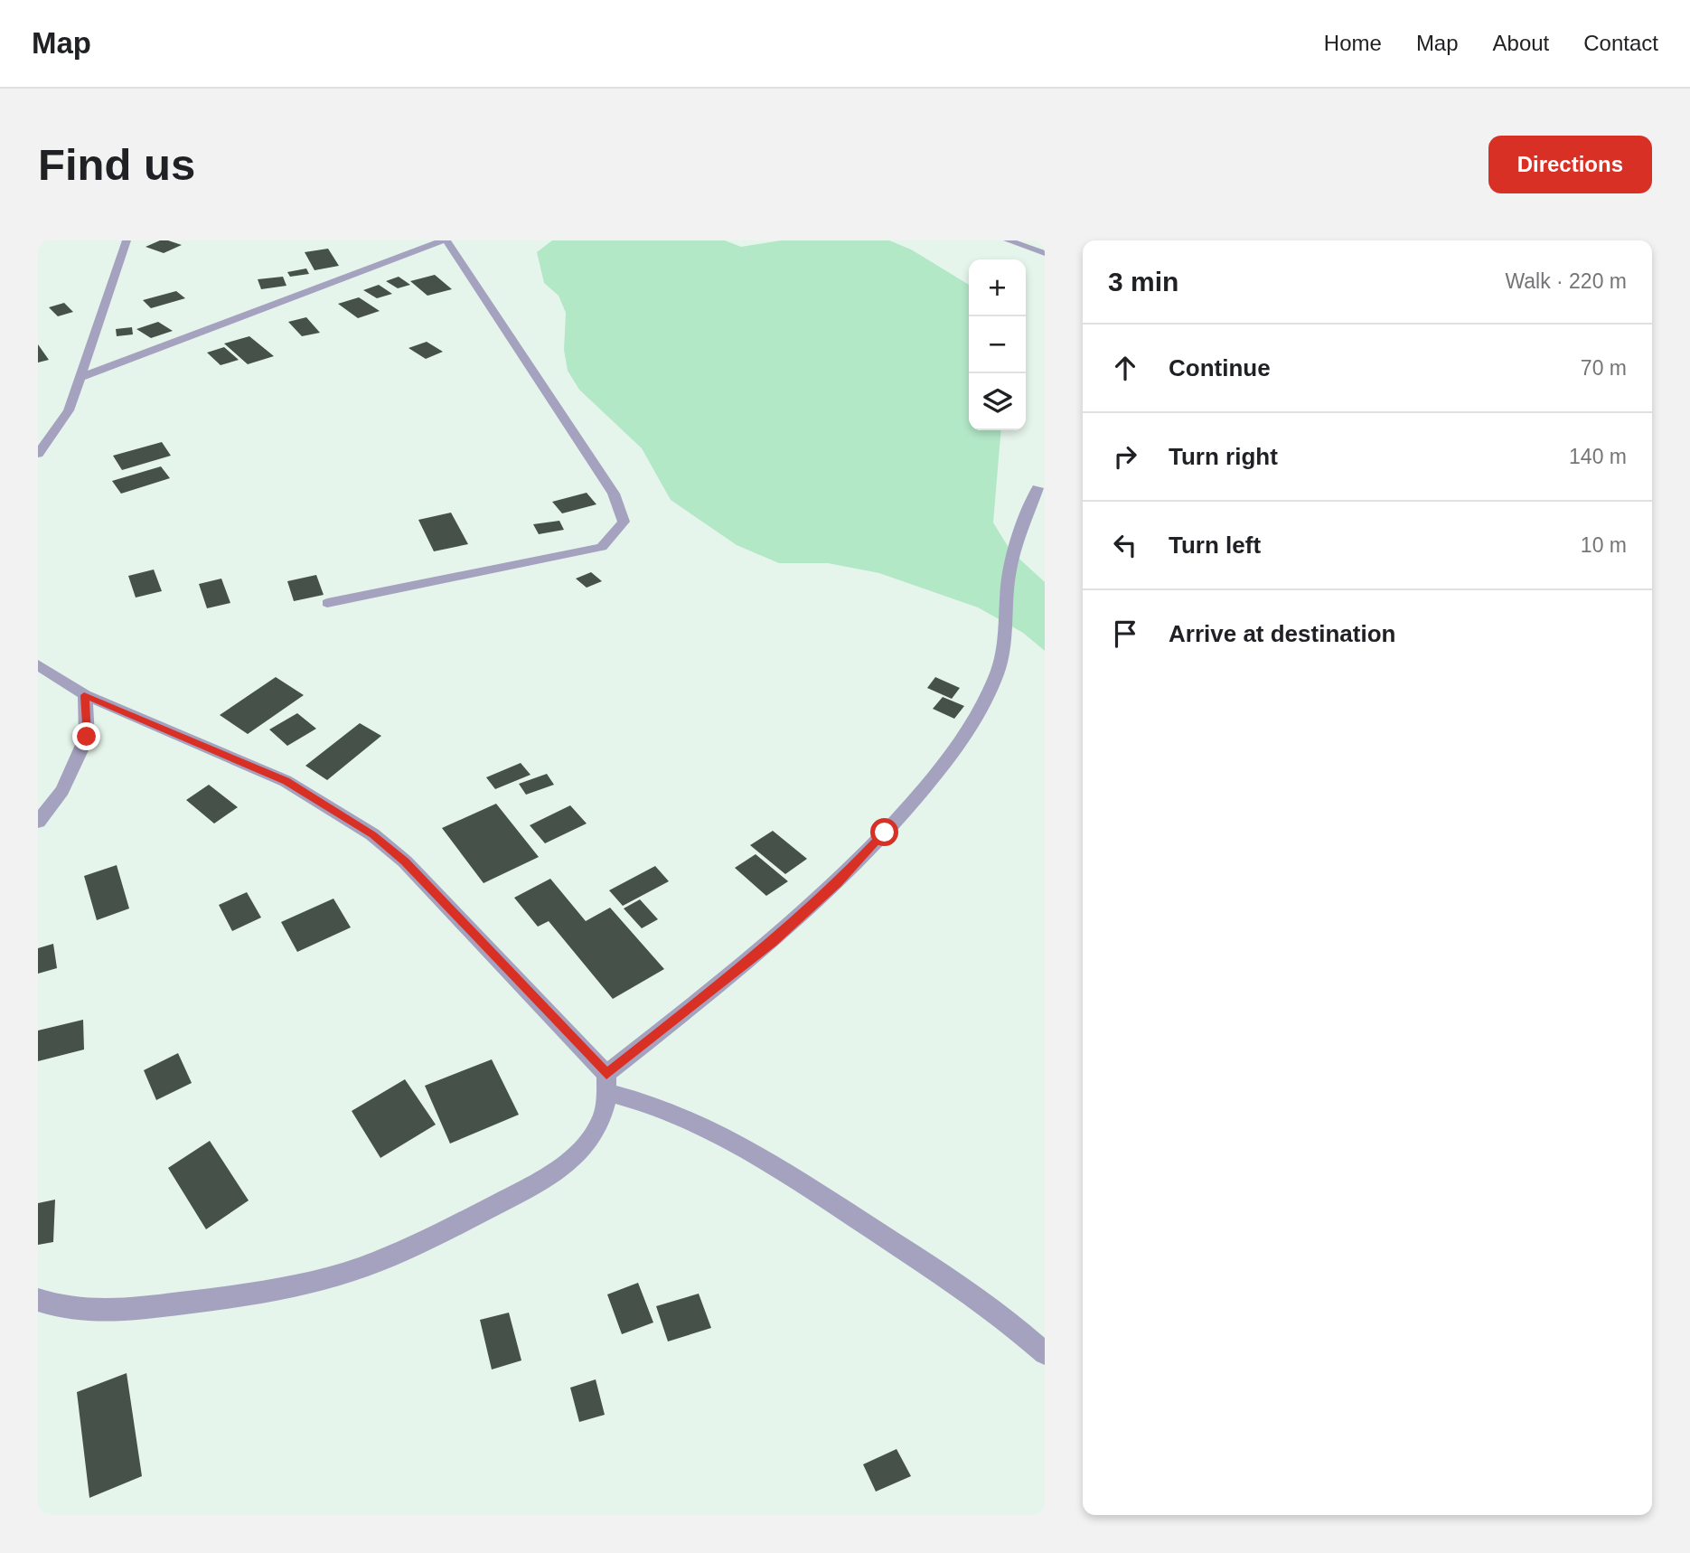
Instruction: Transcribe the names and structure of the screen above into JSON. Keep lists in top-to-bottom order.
{
  "page": {
    "header": "Map",
    "nav": [
      "Home",
      "Map",
      "About",
      "Contact"
    ],
    "buttons": "Directions",
    "title": "Find us",
    "heading": ["3 min", "Walk · 220 m"],
    "map_buttons": ["+", "−"],
    "list": [
      ["Continue", "70 m"],
      ["Turn right", "140 m"],
      ["Turn left", "10 m"],
      "Arrive at destination"
    ]
  }
}
